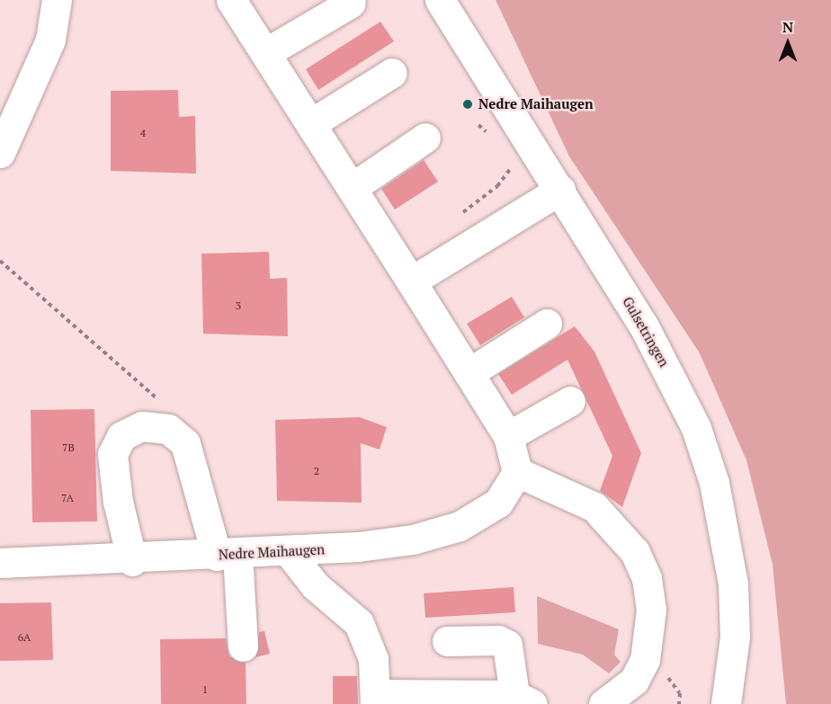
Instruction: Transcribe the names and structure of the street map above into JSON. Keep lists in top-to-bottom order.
{
  "streets": {
    "street": ["Gulsetringen", "Nedre Maihaugen"]
  },
  "places": ["Nedre Maihaugen"],
  "house_numbers": [
    "4",
    "3",
    "7B",
    "2",
    "7A",
    "6A",
    "1"
  ],
  "north": "top"
}
